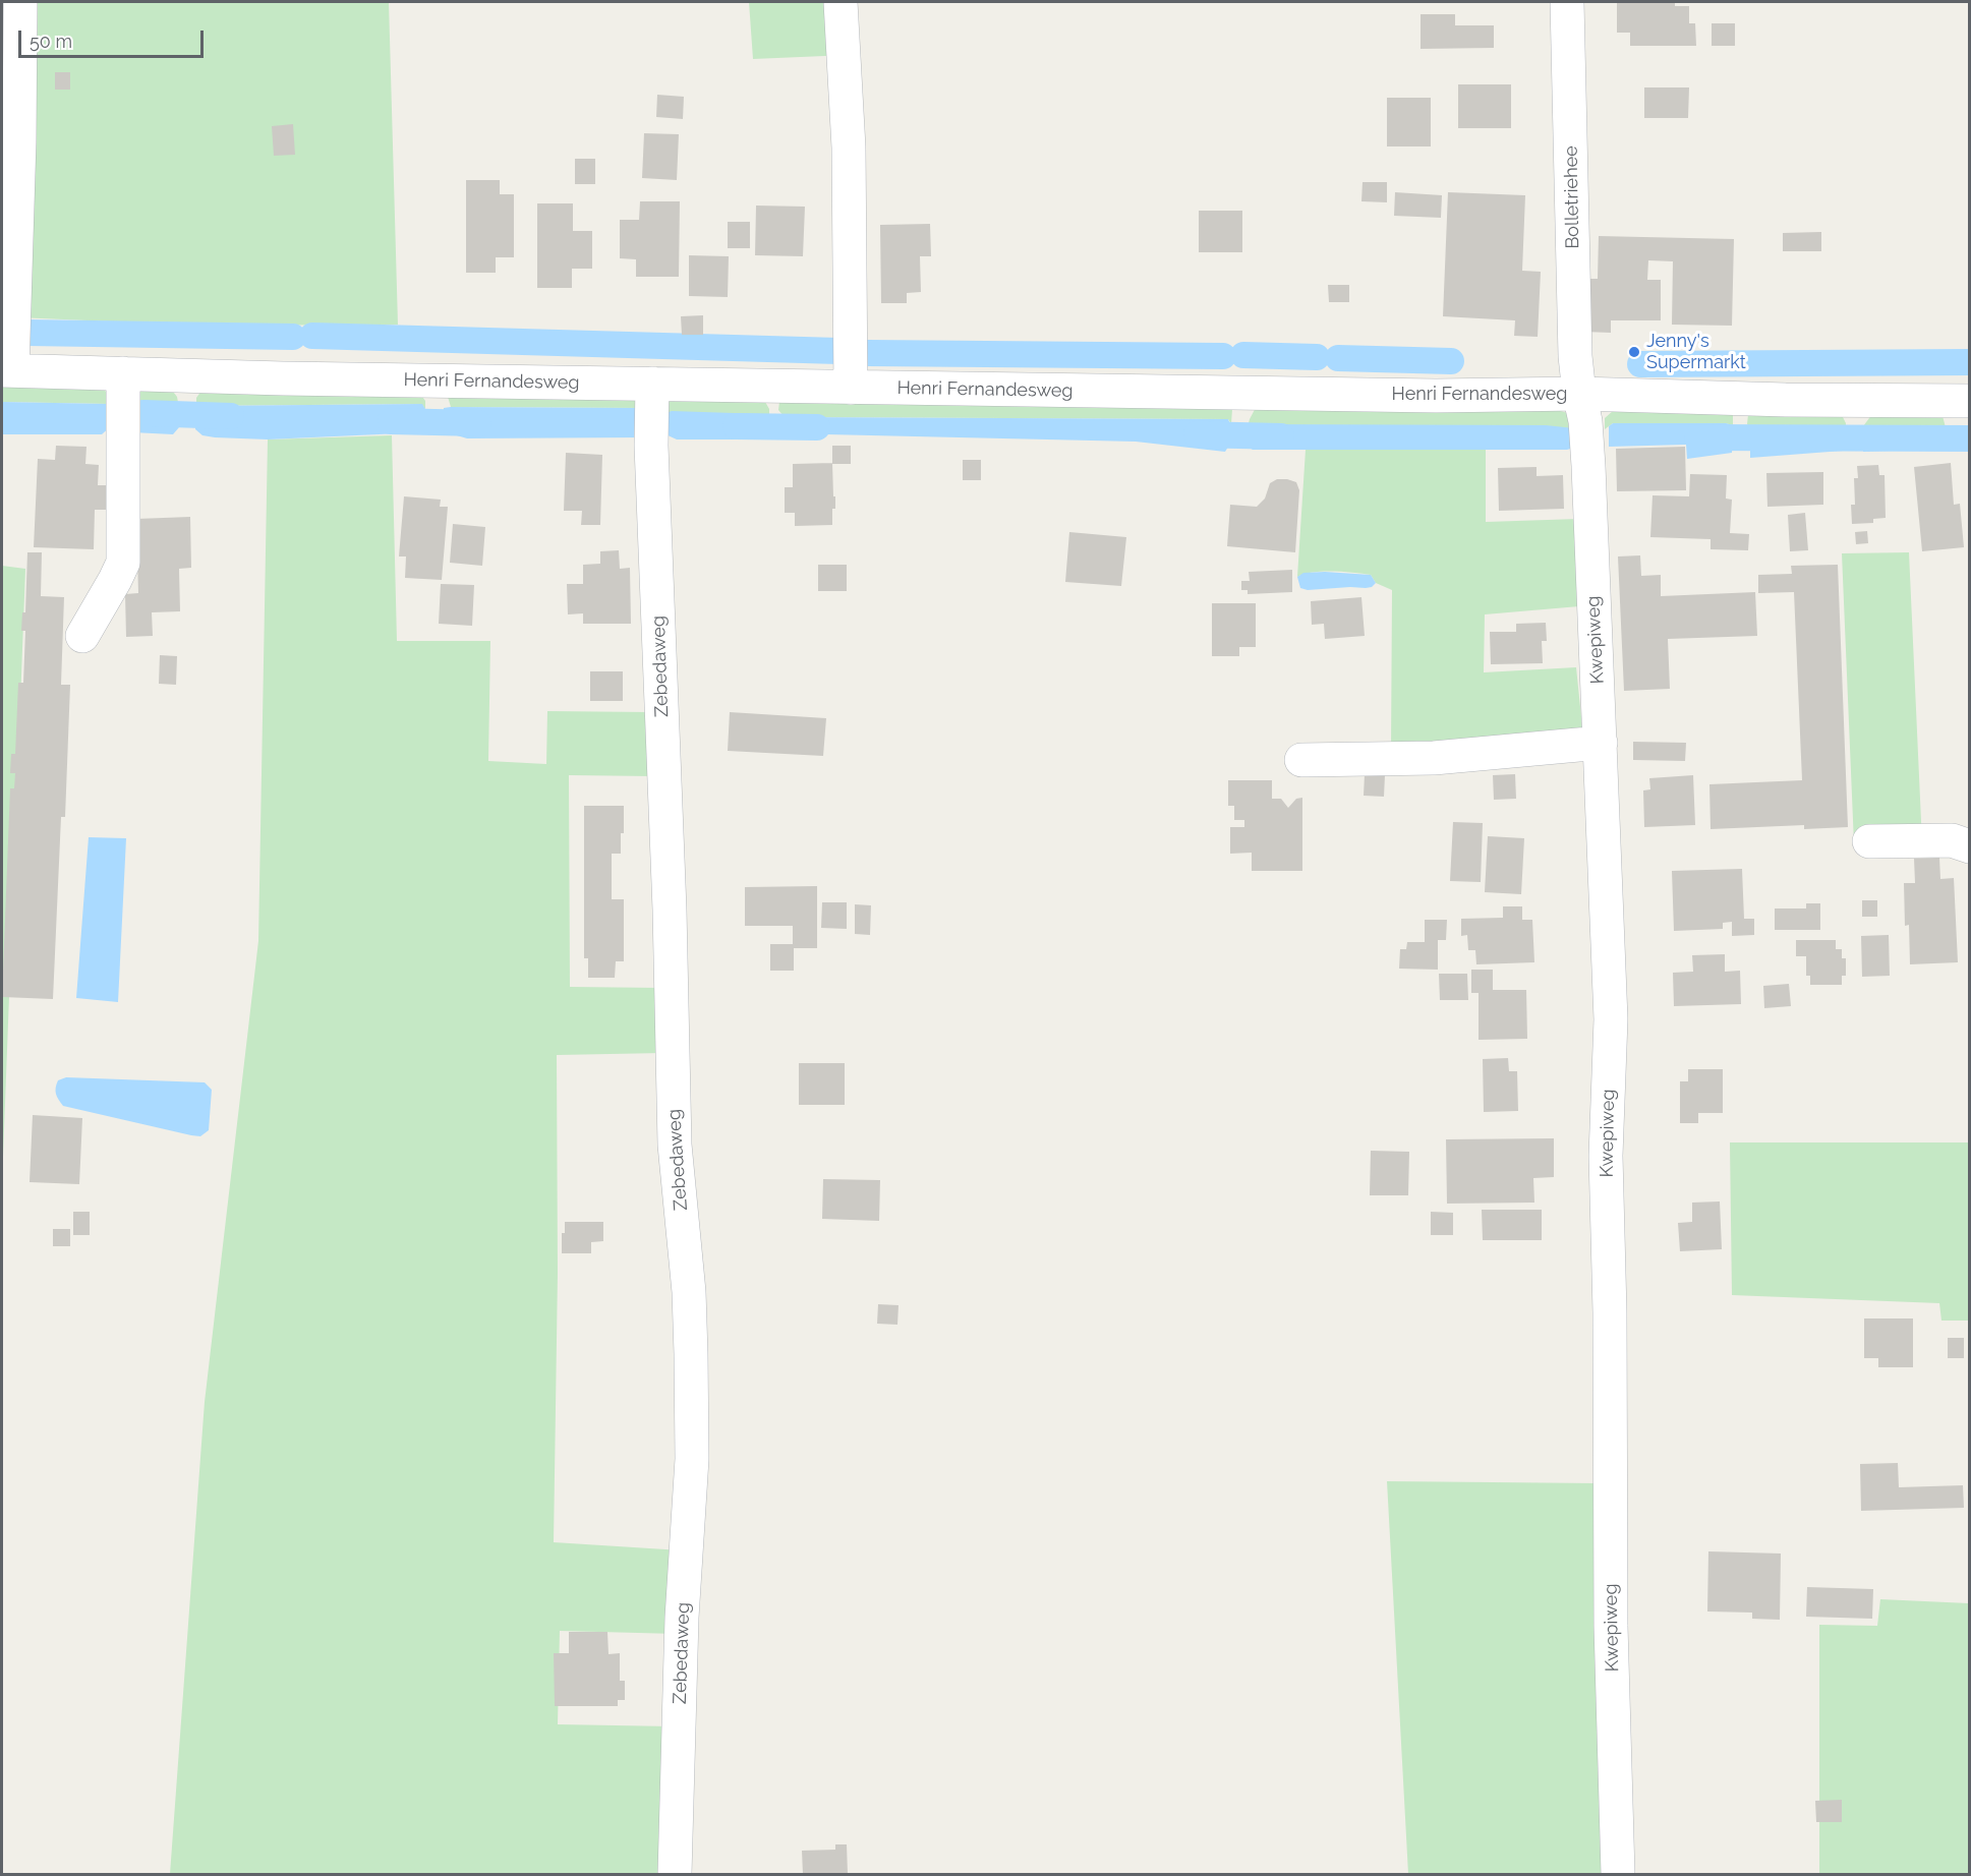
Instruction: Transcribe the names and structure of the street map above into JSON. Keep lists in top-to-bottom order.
{
  "streets": {
    "street": [
      "Bolletriehee",
      "Henri Fernandesweg",
      "Kwepiweg",
      "Zebedaweg"
    ]
  },
  "crossings": [
    ["Bolletriehee", "Henri Fernandesweg"],
    ["Bolletriehee", "Kwepiweg"],
    ["Henri Fernandesweg", "Kwepiweg"],
    ["Henri Fernandesweg", "Zebedaweg"]
  ],
  "places": ["Jenny's Supermarkt"],
  "scale_bar": "50 m"
}
